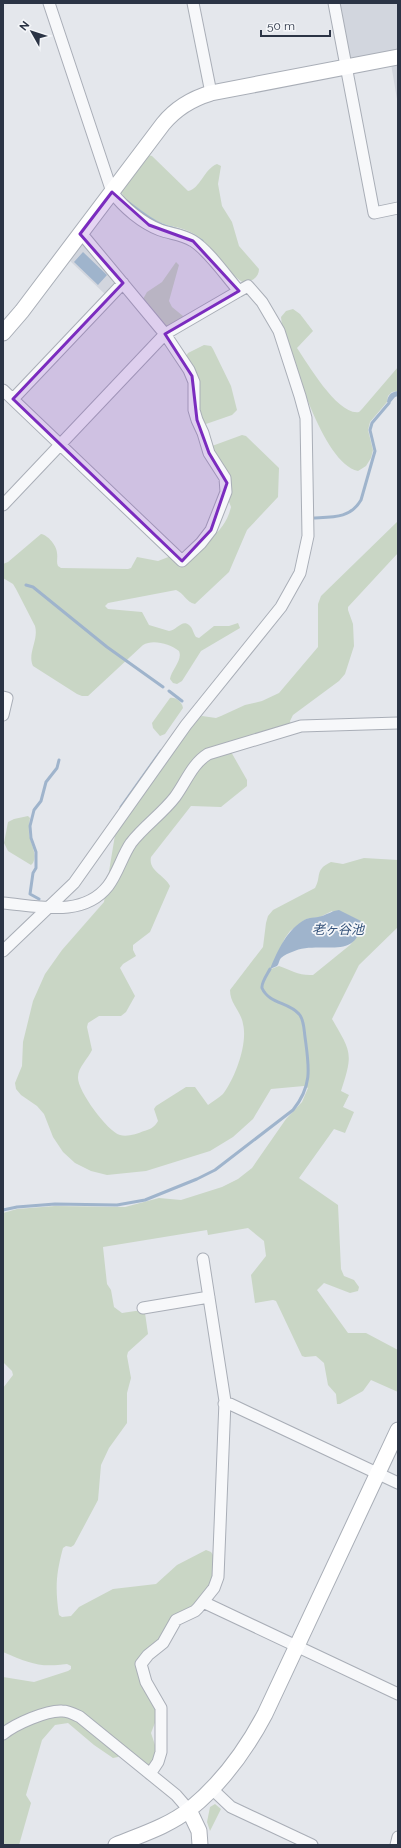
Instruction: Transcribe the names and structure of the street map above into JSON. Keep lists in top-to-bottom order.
{
  "water": ["老ヶ谷池"],
  "scale_bar": "50 m",
  "north": "top left"
}
